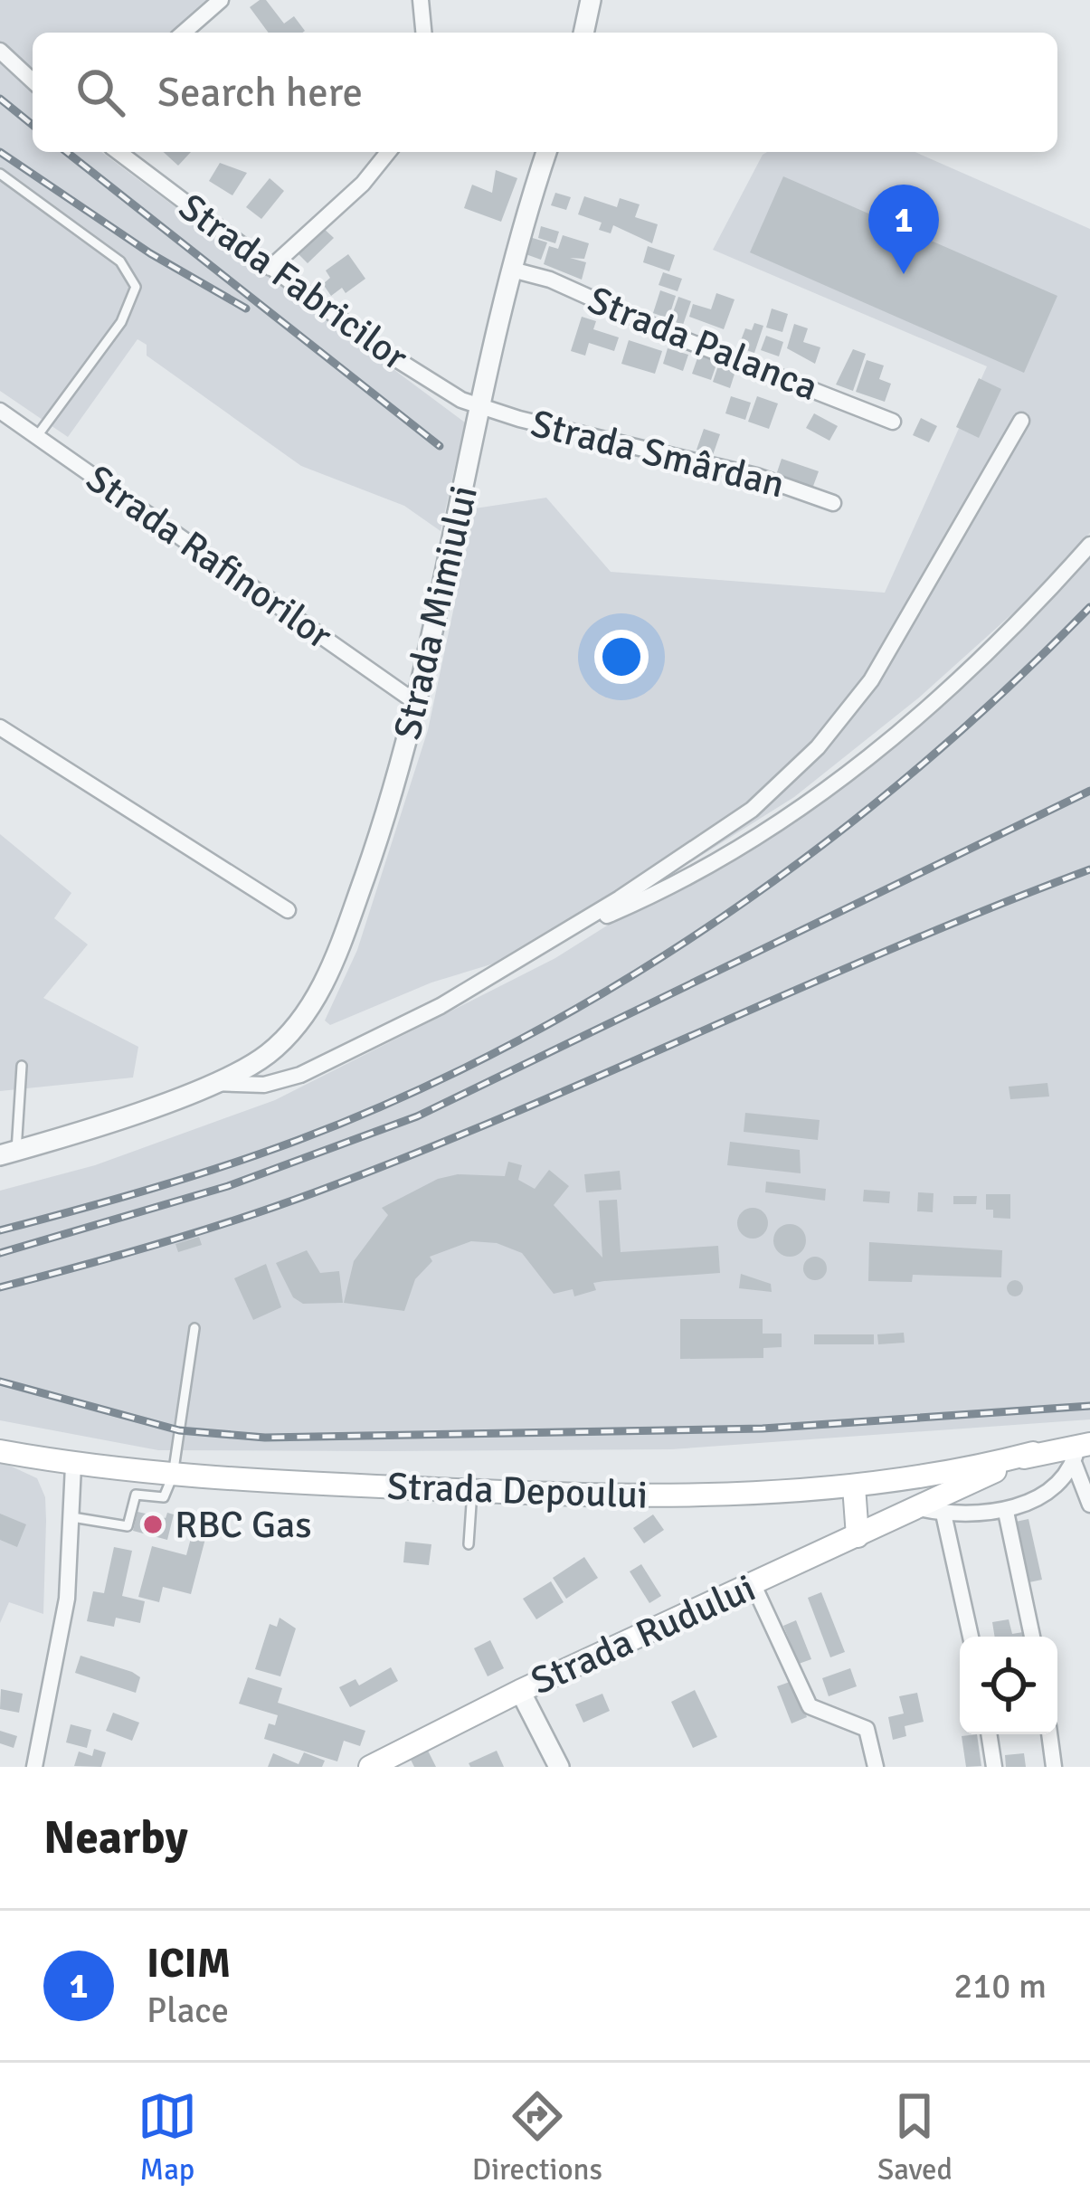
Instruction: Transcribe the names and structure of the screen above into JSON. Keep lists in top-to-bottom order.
{
  "streets": {
    "main road": ["Strada Depoului", "Strada Rudului"],
    "street": [
      "Strada Fabricilor",
      "Strada Palanca",
      "Strada Smârdan",
      "Strada Rafinorilor",
      "Strada Mimiului"
    ]
  },
  "crossings": [
    ["Strada Fabricilor", "Strada Smârdan"],
    ["Strada Fabricilor", "Strada Mimiului"],
    ["Strada Palanca", "Strada Mimiului"],
    ["Strada Smârdan", "Strada Mimiului"],
    ["Strada Rafinorilor", "Strada Mimiului"],
    ["Strada Depoului", "Strada Rudului"]
  ],
  "places": ["RBC Gas"],
  "page": {
    "search": "Search here",
    "pins": "1",
    "heading": "Nearby",
    "list": [
      {
        "mark": "1",
        "name": "ICIM",
        "note": "Place",
        "value": "210 m"
      }
    ],
    "nav": ["Map", "Directions", "Saved"]
  }
}
